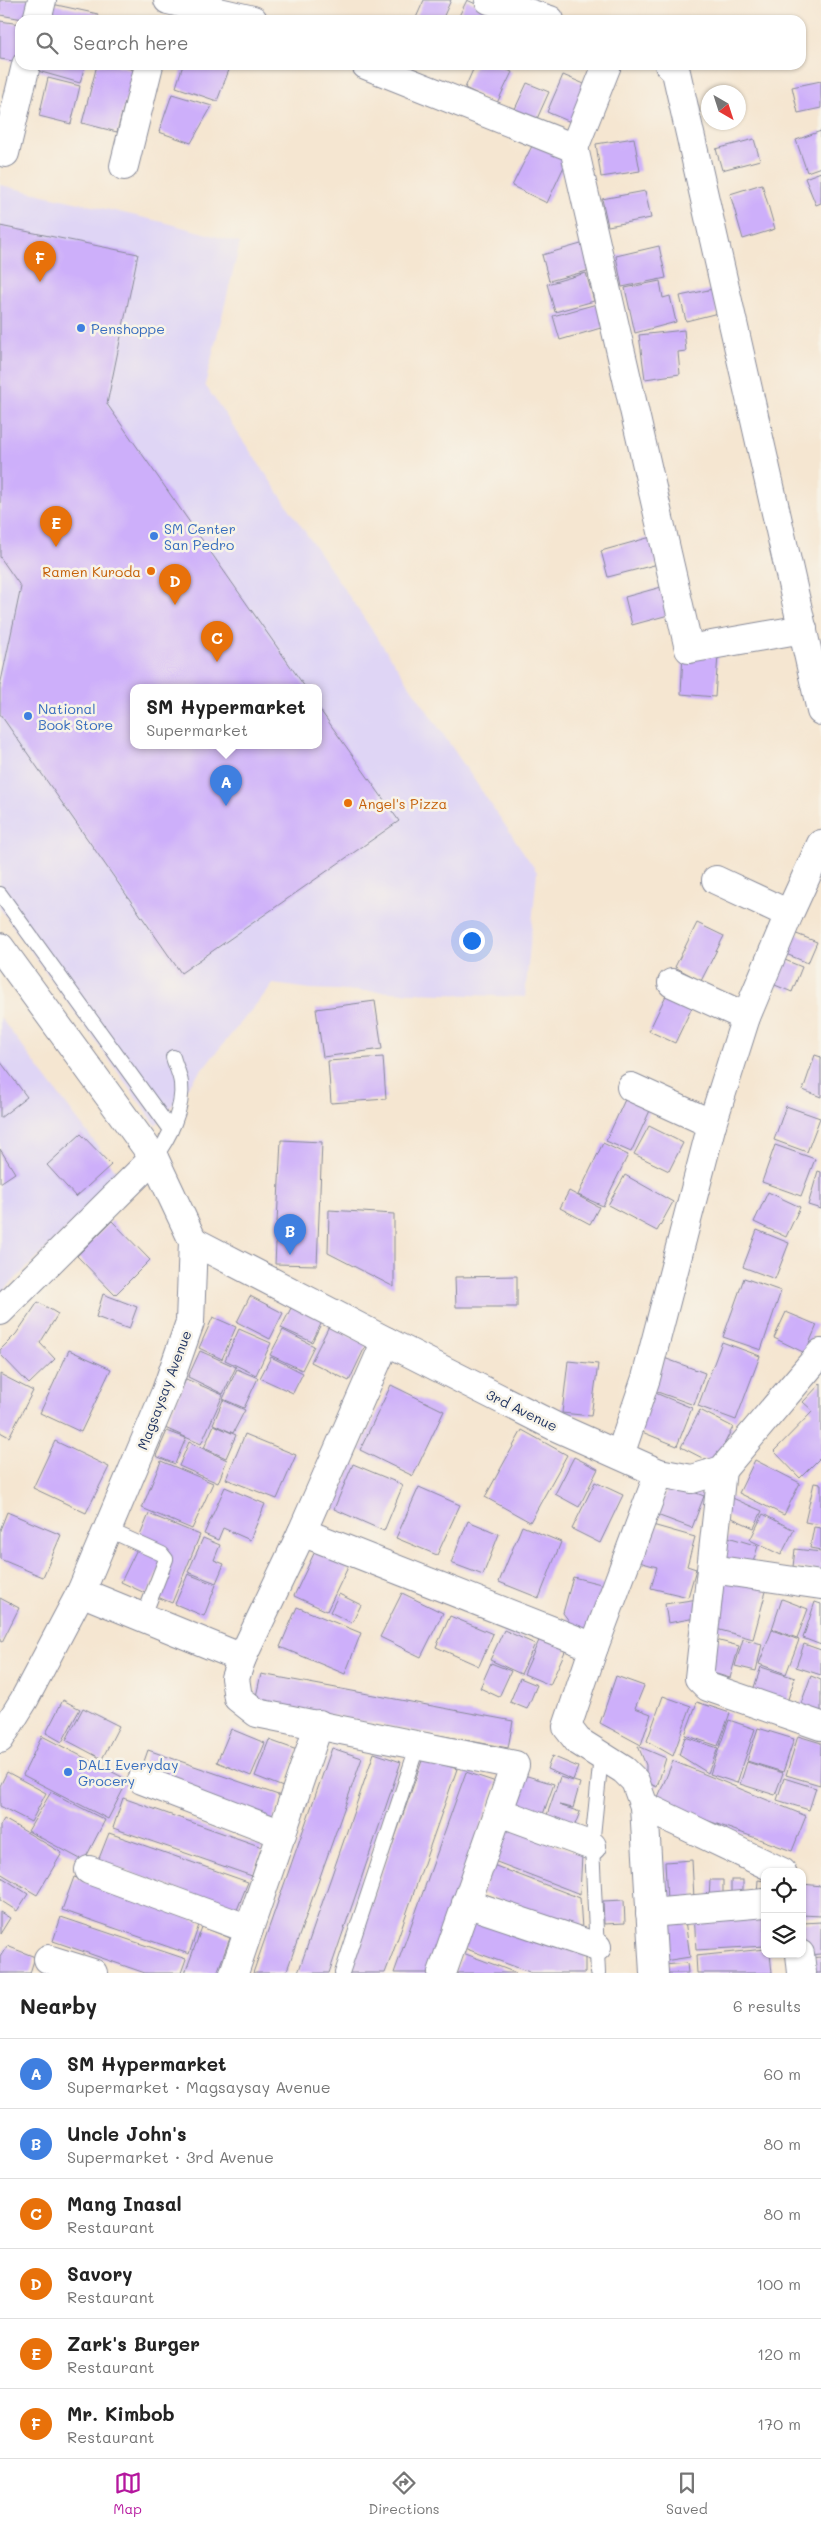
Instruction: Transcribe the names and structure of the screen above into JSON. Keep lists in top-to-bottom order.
{
  "streets": {
    "street": ["Magsaysay Avenue", "3rd Avenue"]
  },
  "crossings": [
    ["Magsaysay Avenue", "3rd Avenue"]
  ],
  "places": [
    "Penshoppe",
    "SM Center San Pedro",
    "Ramen Kuroda",
    "National Book Store",
    "Angel's Pizza",
    "DALI Everyday Grocery"
  ],
  "north": "bottom right",
  "page": {
    "search": "Search here",
    "pins": [
      "F",
      "E",
      "D",
      "C",
      "A",
      "B"
    ],
    "popup": ["SM Hypermarket", "Supermarket"],
    "heading": ["Nearby", "6 results"],
    "list": [
      {
        "mark": "A",
        "name": "SM Hypermarket",
        "note": "Supermarket · Magsaysay Avenue",
        "value": "60 m"
      },
      {
        "mark": "B",
        "name": "Uncle John's",
        "note": "Supermarket · 3rd Avenue",
        "value": "80 m"
      },
      {
        "mark": "C",
        "name": "Mang Inasal",
        "note": "Restaurant",
        "value": "80 m"
      },
      {
        "mark": "D",
        "name": "Savory",
        "note": "Restaurant",
        "value": "100 m"
      },
      {
        "mark": "E",
        "name": "Zark's Burger",
        "note": "Restaurant",
        "value": "120 m"
      },
      {
        "mark": "F",
        "name": "Mr. Kimbob",
        "note": "Restaurant",
        "value": "170 m"
      }
    ],
    "nav": ["Map", "Directions", "Saved"]
  }
}
